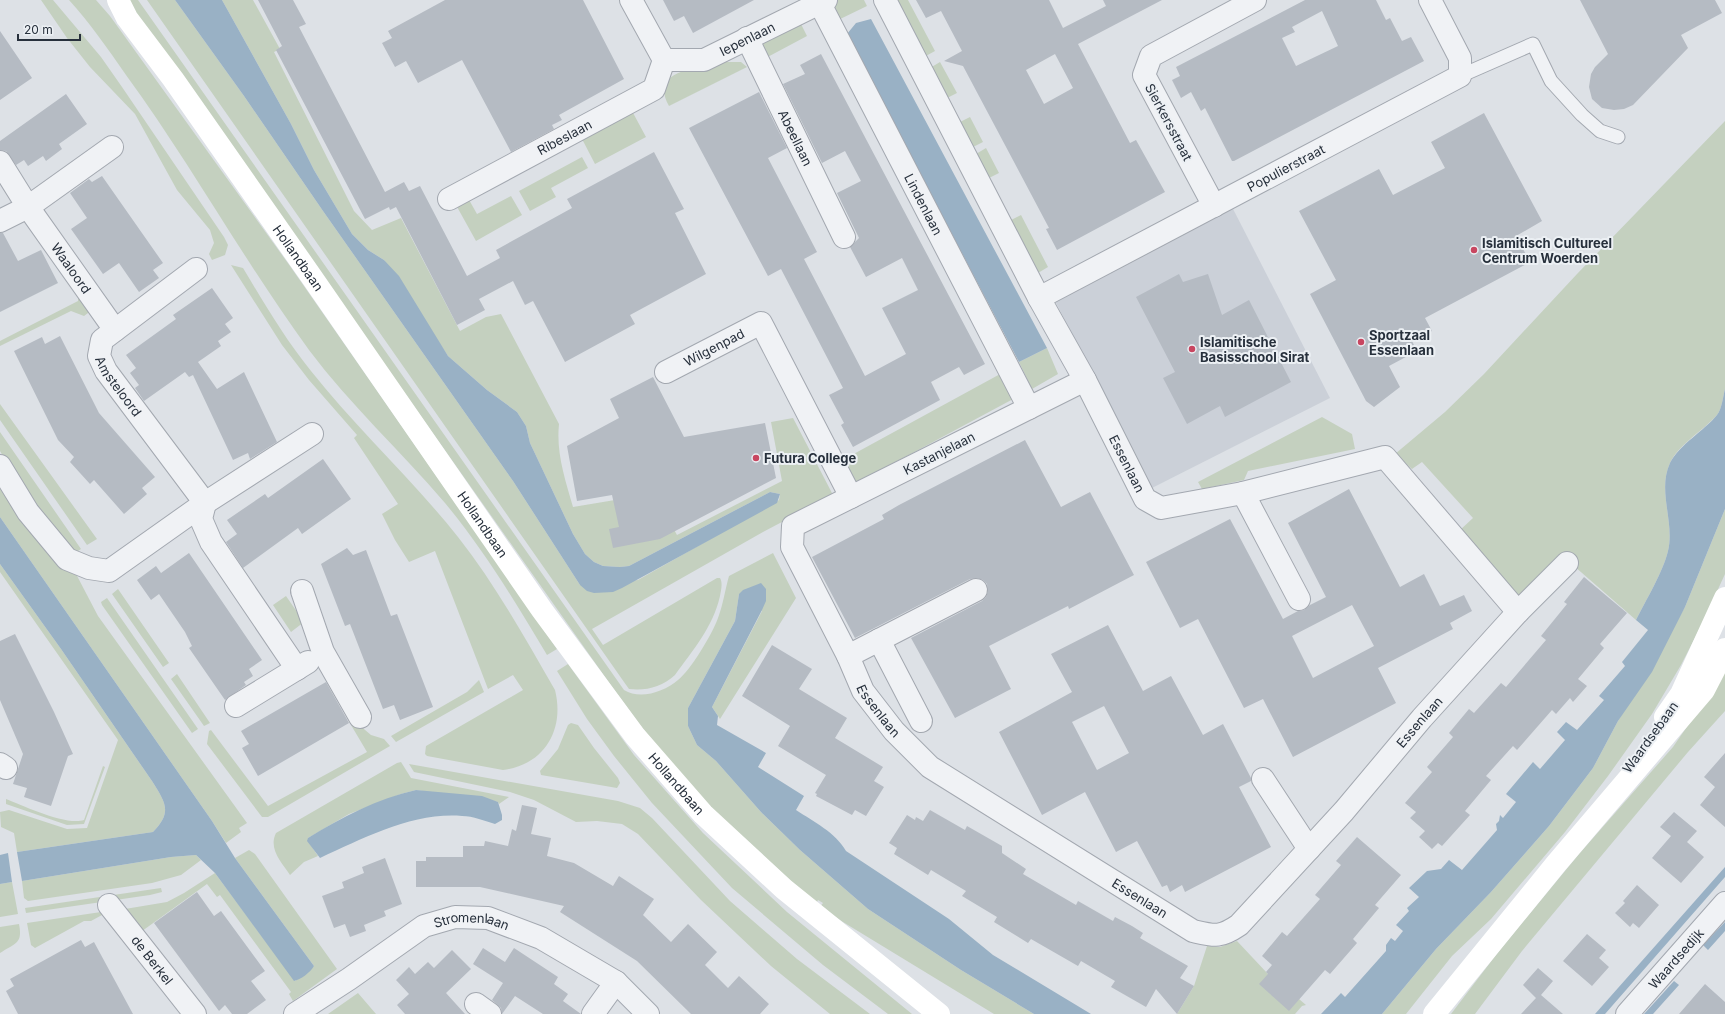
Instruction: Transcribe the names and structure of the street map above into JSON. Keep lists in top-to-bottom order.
{
  "streets": {
    "main road": ["Hollandbaan", "Waardsebaan"],
    "street": [
      "Iepenlaan",
      "Sierkersstraat",
      "Ribeslaan",
      "Abeellaan",
      "Populierstraat",
      "Lindenlaan",
      "Waaloord",
      "Wilgenpad",
      "Amsteloord",
      "Kastanjelaan",
      "Essenlaan",
      "Stromenlaan",
      "Waardsedijk",
      "de Berkel"
    ]
  },
  "crossings": [
    ["Iepenlaan", "Ribeslaan"],
    ["Iepenlaan", "Abeellaan"],
    ["Iepenlaan", "Lindenlaan"],
    ["Sierkersstraat", "Populierstraat"],
    ["Lindenlaan", "Kastanjelaan"],
    ["Waaloord", "Amsteloord"],
    ["Wilgenpad", "Kastanjelaan"],
    ["Kastanjelaan", "Essenlaan"]
  ],
  "places": [
    "Islamitisch Cultureel Centrum Woerden",
    "Sportzaal Essenlaan",
    "Islamitische Basisschool Sirat",
    "Futura College"
  ],
  "scale_bar": "20 m"
}
